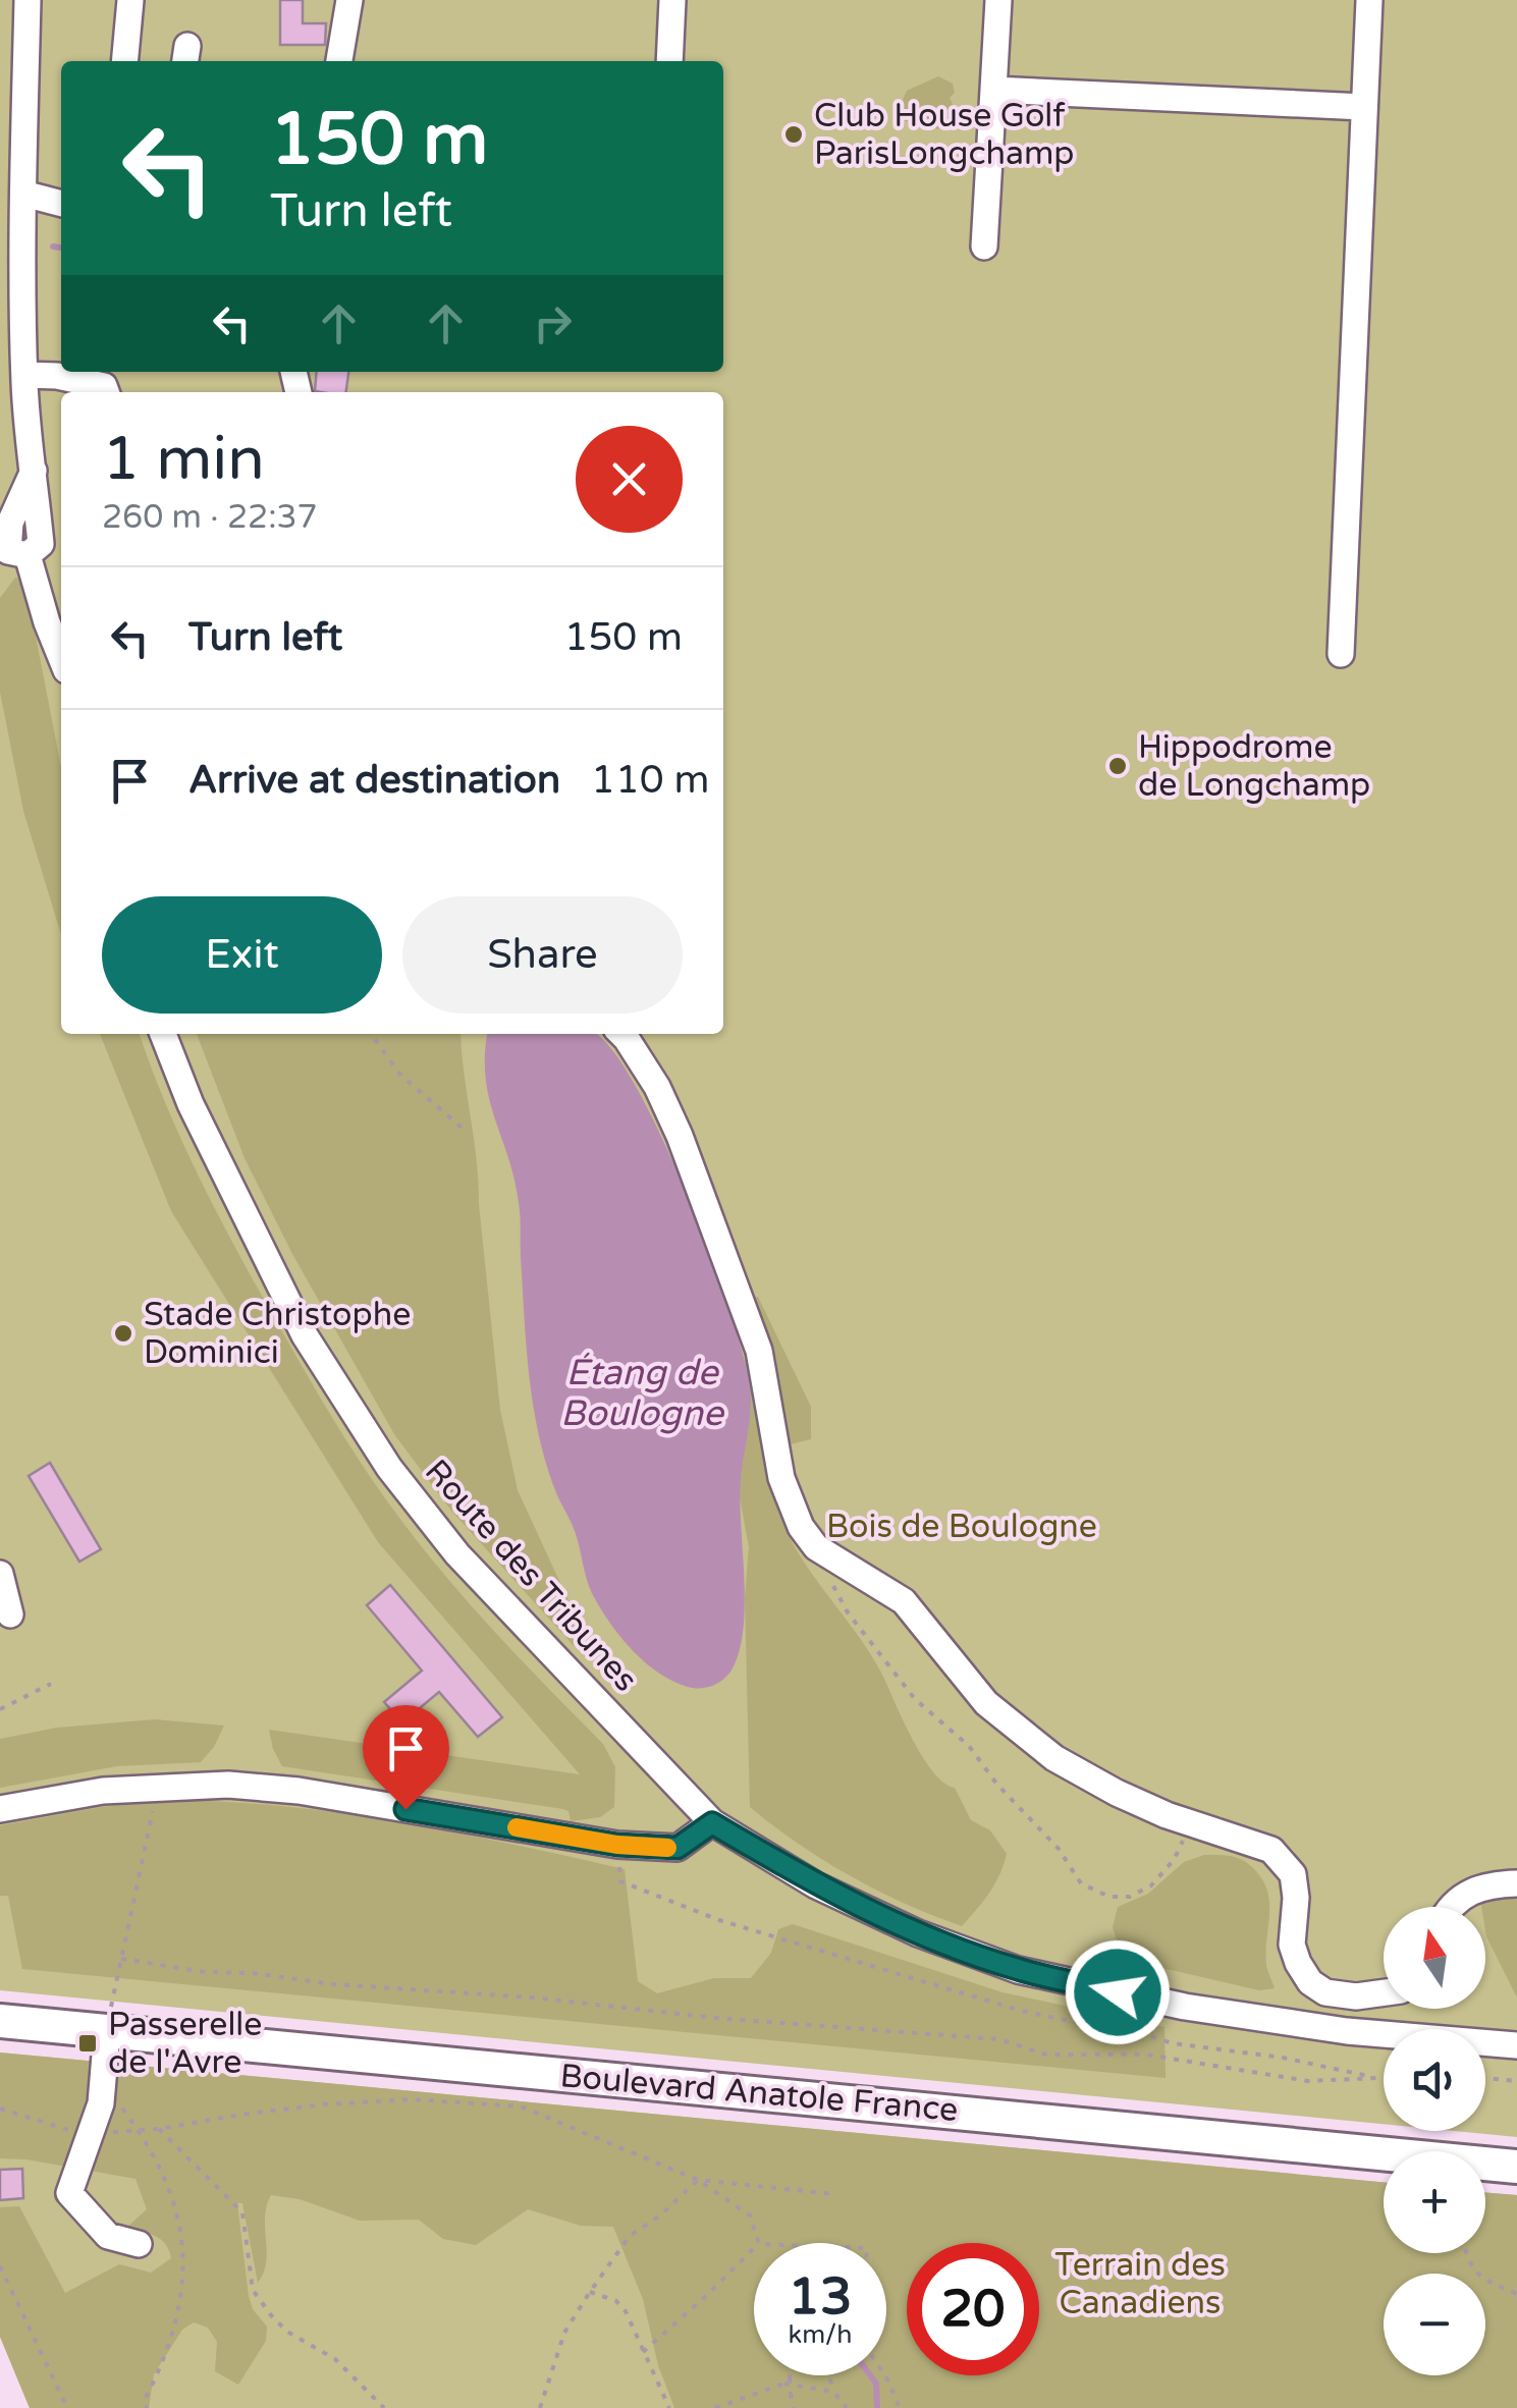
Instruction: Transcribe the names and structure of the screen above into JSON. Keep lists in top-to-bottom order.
{
  "streets": {
    "main road": ["Boulevard Anatole France"],
    "street": ["Route des Tribunes"]
  },
  "water": ["Étang de Boulogne"],
  "parks": ["Bois de Boulogne", "Terrain des Canadiens"],
  "places": {
    "other": ["Club House Golf ParisLongchamp", "Hippodrome de Longchamp", "Stade Christophe Dominici"],
    "transit": ["Passerelle de l'Avre"]
  },
  "north": "top",
  "page": {
    "turn": ["150 m", "Turn left"],
    "heading": ["1 min", "260 m · 22:37"],
    "list": [
      {
        "name": "Turn left",
        "value": "150 m"
      },
      {
        "name": "Arrive at destination",
        "value": "110 m"
      }
    ],
    "buttons": ["Exit", "Share"],
    "map_buttons": ["+", "−"],
    "speed": "13 km/h",
    "limit": "20"
  }
}
